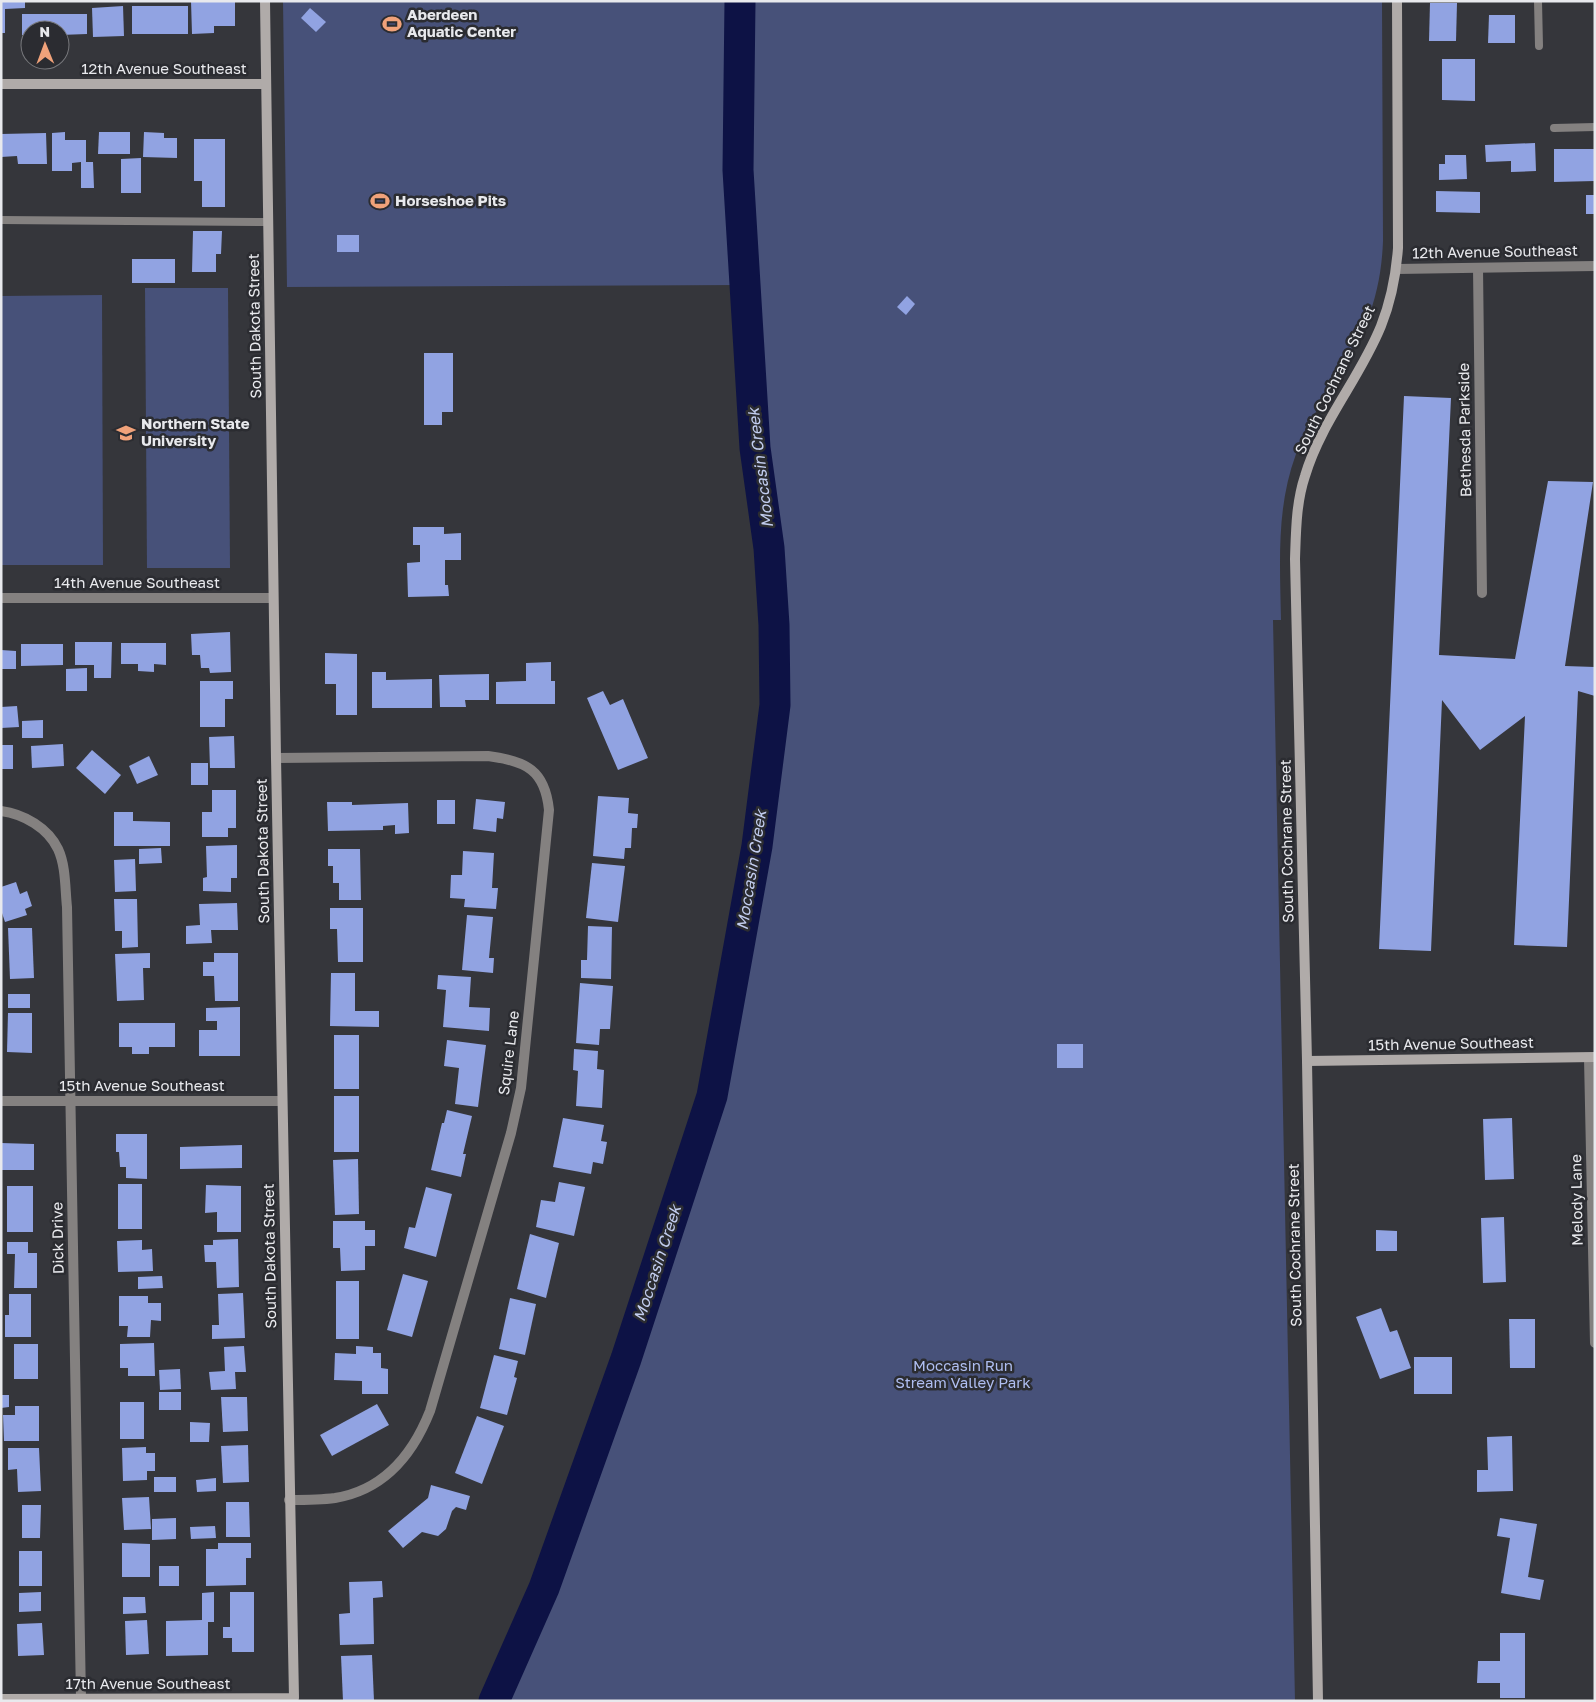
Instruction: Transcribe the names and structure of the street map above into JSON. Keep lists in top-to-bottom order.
{
  "streets": {
    "street": [
      "12th Avenue Southeast",
      "South Dakota Street",
      "South Cochrane Street",
      "Bethesda Parkside",
      "14th Avenue Southeast",
      "15th Avenue Southeast",
      "Squire Lane",
      "Melody Lane",
      "Dick Drive",
      "17th Avenue Southeast"
    ]
  },
  "crossings": [
    ["12th Avenue Southeast", "South Dakota Street"],
    ["12th Avenue Southeast", "South Cochrane Street"],
    ["12th Avenue Southeast", "Bethesda Parkside"],
    ["South Dakota Street", "14th Avenue Southeast"],
    ["South Dakota Street", "15th Avenue Southeast"],
    ["South Dakota Street", "Squire Lane"],
    ["South Dakota Street", "17th Avenue Southeast"],
    ["South Cochrane Street", "15th Avenue Southeast"],
    ["15th Avenue Southeast", "Melody Lane"],
    ["15th Avenue Southeast", "Dick Drive"],
    ["Dick Drive", "17th Avenue Southeast"]
  ],
  "water": ["Moccasin Creek"],
  "parks": ["Moccasin Run Stream Valley Park"],
  "places": {
    "sports": ["Aberdeen Aquatic Center", "Horseshoe Pits"],
    "school or university": ["Northern State University"]
  },
  "north": "top"
}
